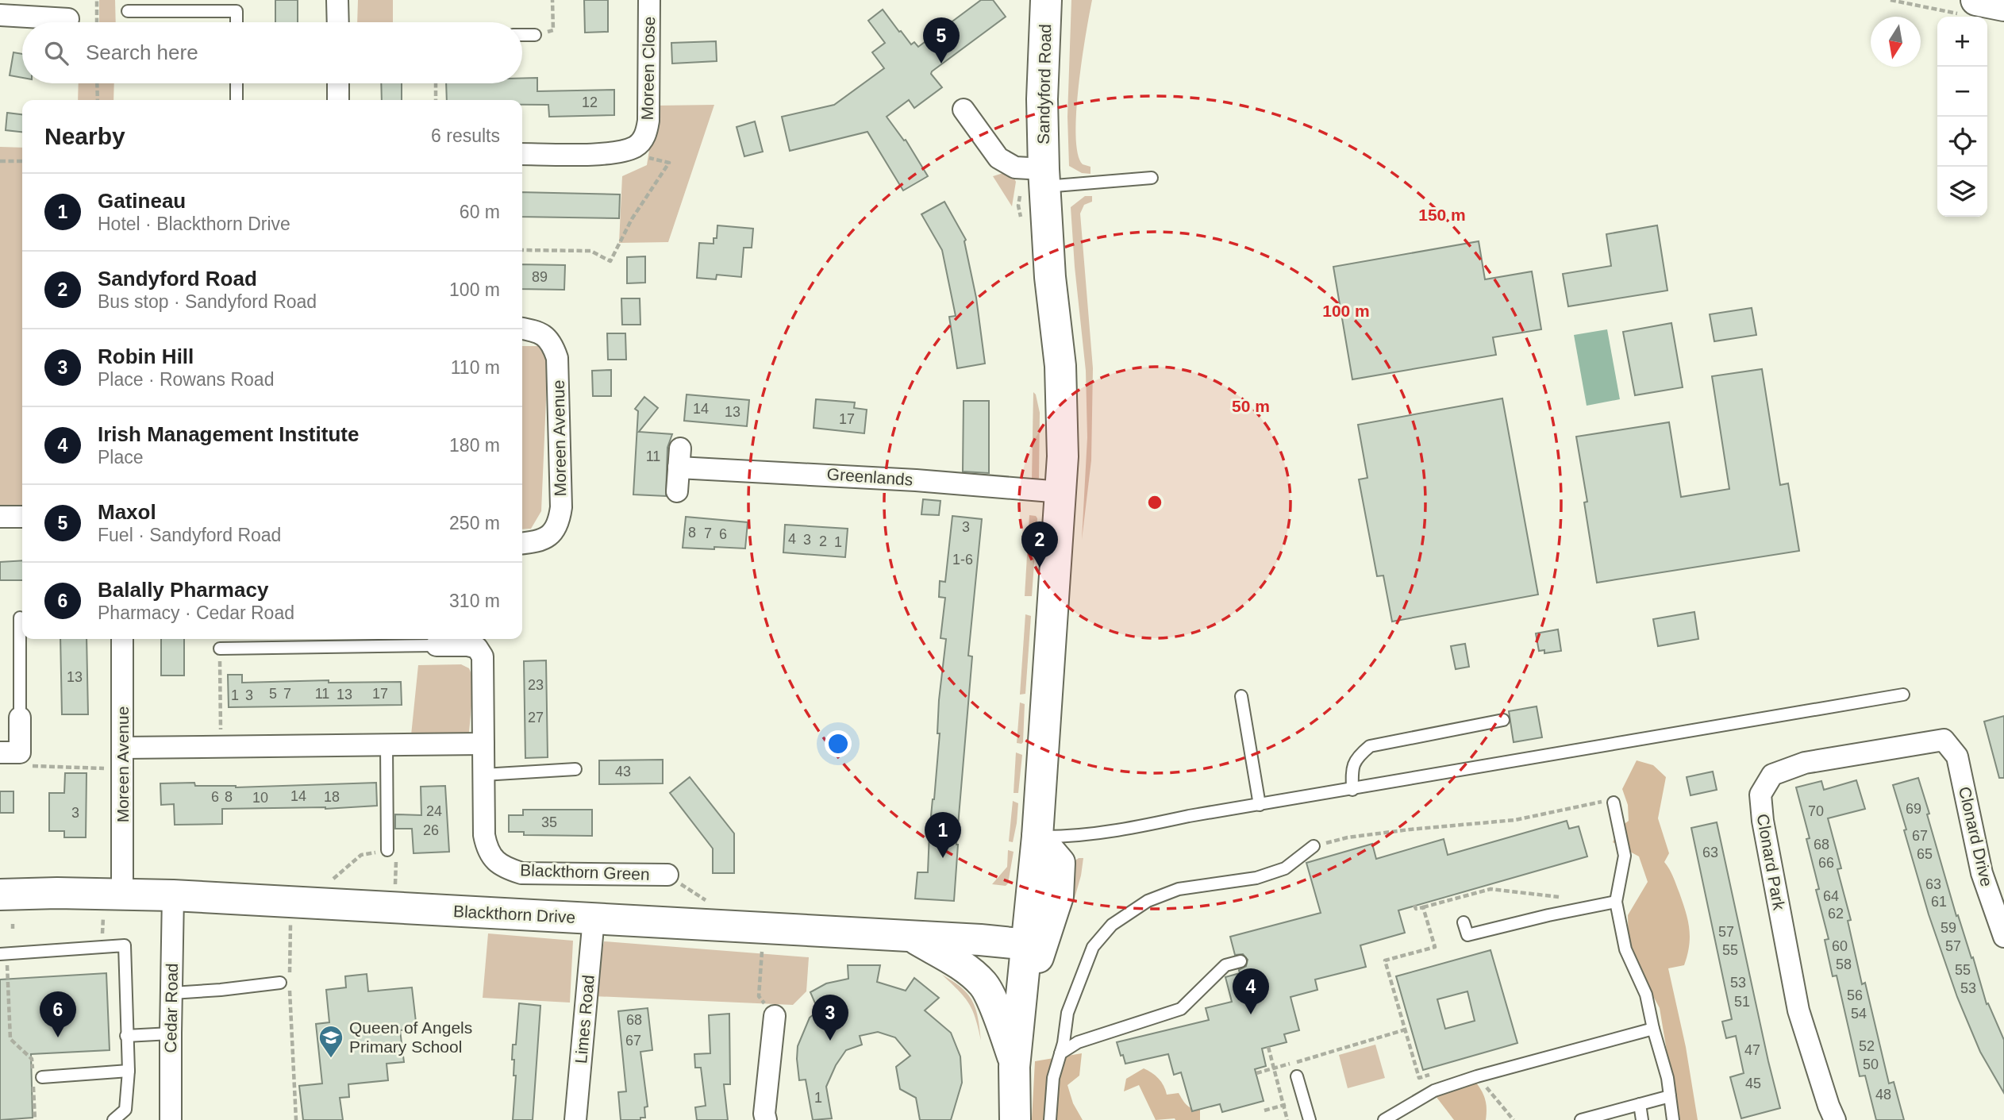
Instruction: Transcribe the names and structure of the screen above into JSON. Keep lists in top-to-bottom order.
{
  "streets": {
    "main road": ["Sandyford Road", "Blackthorn Drive"],
    "street": [
      "Moreen Close",
      "Moreen Avenue",
      "Greenlands",
      "Clonard Drive",
      "Clonard Park",
      "Blackthorn Green",
      "Cedar Road",
      "Limes Road"
    ]
  },
  "crossings": [
    ["Sandyford Road", "Greenlands"],
    ["Sandyford Road", "Blackthorn Drive"],
    ["Moreen Avenue", "Blackthorn Drive"],
    ["Clonard Drive", "Clonard Park"],
    ["Blackthorn Drive", "Cedar Road"],
    ["Blackthorn Drive", "Limes Road"]
  ],
  "places": {
    "school or university": ["Queen of Angels Primary School"]
  },
  "house_numbers": [
    "12",
    "89",
    "14",
    "13",
    "17",
    "11",
    "3",
    "8",
    "7",
    "6",
    "4",
    "3",
    "2",
    "1",
    "1-6",
    "13",
    "23",
    "5",
    "7",
    "11",
    "17",
    "13",
    "1",
    "3",
    "27",
    "43",
    "14",
    "6",
    "8",
    "18",
    "10",
    "69",
    "24",
    "70",
    "3",
    "35",
    "26",
    "67",
    "68",
    "63",
    "65",
    "66",
    "63",
    "64",
    "61",
    "62",
    "59",
    "57",
    "60",
    "57",
    "55",
    "58",
    "55",
    "53",
    "53",
    "56",
    "51",
    "54",
    "68",
    "67",
    "52",
    "47",
    "50",
    "45",
    "48",
    "1"
  ],
  "north": "bottom",
  "page": {
    "map_buttons": ["+", "−"],
    "pins": [
      "5",
      "2",
      "1",
      "4",
      "6",
      "3"
    ],
    "search": "Search here",
    "heading": ["Nearby", "6 results"],
    "list": [
      {
        "mark": "1",
        "name": "Gatineau",
        "note": "Hotel · Blackthorn Drive",
        "value": "60 m"
      },
      {
        "mark": "2",
        "name": "Sandyford Road",
        "note": "Bus stop · Sandyford Road",
        "value": "100 m"
      },
      {
        "mark": "3",
        "name": "Robin Hill",
        "note": "Place · Rowans Road",
        "value": "110 m"
      },
      {
        "mark": "4",
        "name": "Irish Management Institute",
        "note": "Place",
        "value": "180 m"
      },
      {
        "mark": "5",
        "name": "Maxol",
        "note": "Fuel · Sandyford Road",
        "value": "250 m"
      },
      {
        "mark": "6",
        "name": "Balally Pharmacy",
        "note": "Pharmacy · Cedar Road",
        "value": "310 m"
      }
    ]
  },
  "rings": ["150 m", "100 m", "50 m"]
}
